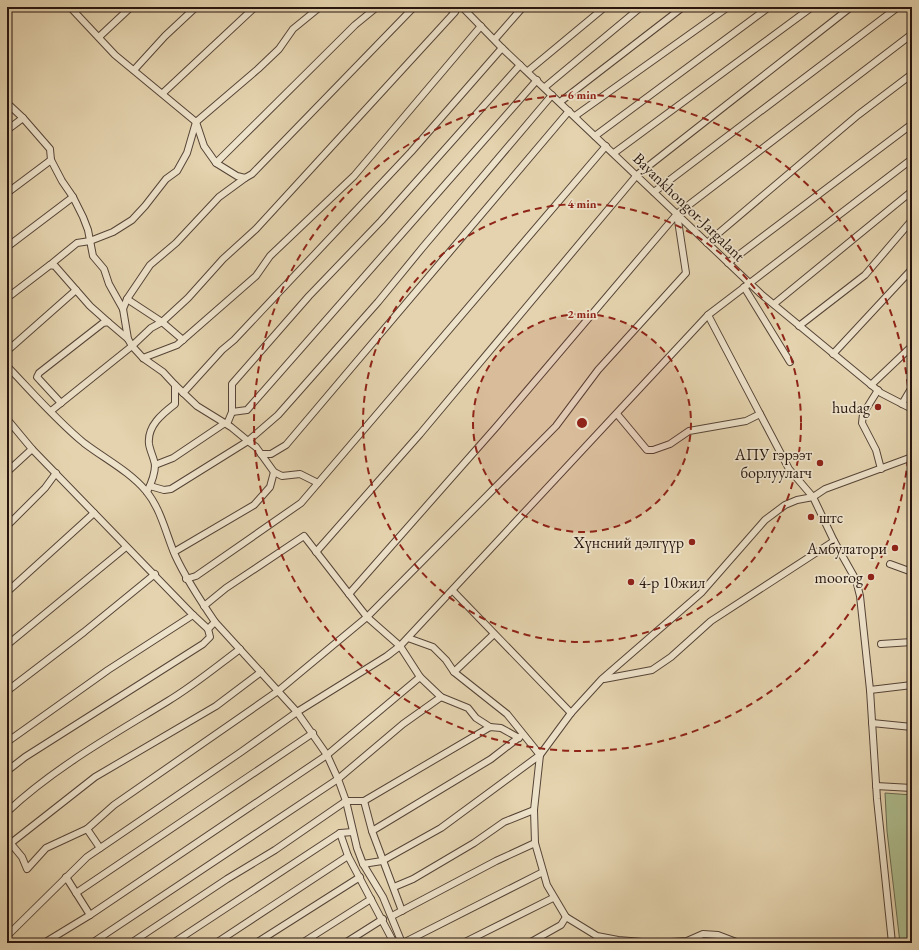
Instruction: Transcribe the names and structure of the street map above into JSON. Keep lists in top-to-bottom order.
{
  "streets": {
    "street": ["Bayankhongor-Jargalant"]
  },
  "places": [
    "hudag",
    "АПУ гэрээт борлуулагч",
    "штс",
    "Хүнсний дэлгүүр",
    "Амбулатори",
    "moorog",
    "4-р 10жил"
  ],
  "rings": ["6 min", "4 min", "2 min"]
}
